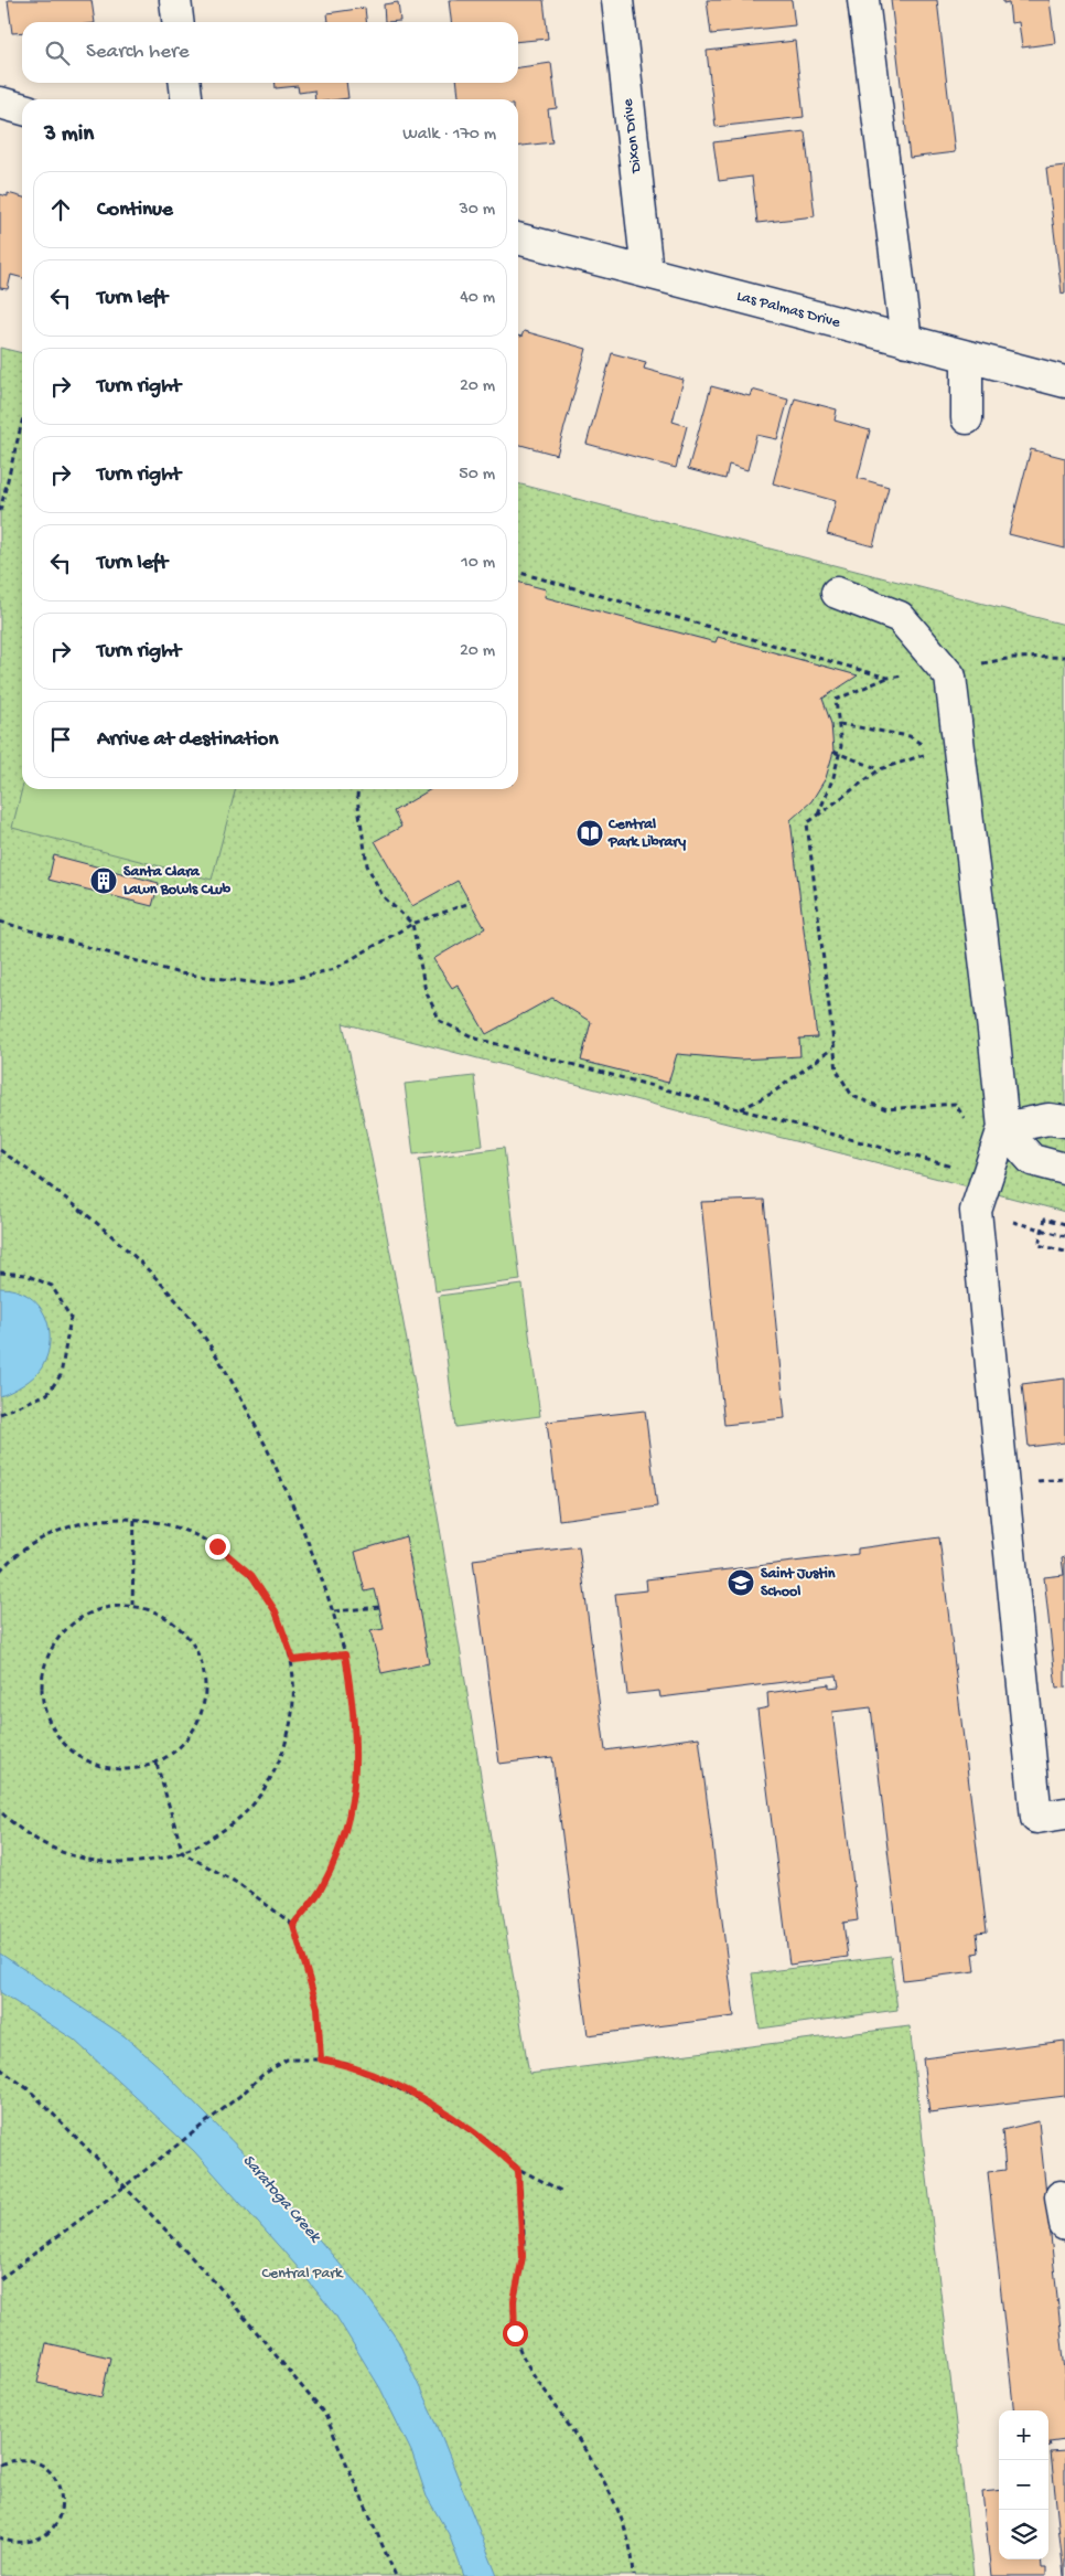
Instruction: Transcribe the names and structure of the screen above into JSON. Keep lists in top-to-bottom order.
{
  "streets": {
    "street": ["Dixon Drive", "Las Palmas Drive"]
  },
  "crossings": [
    ["Dixon Drive", "Las Palmas Drive"]
  ],
  "water": ["Saratoga Creek"],
  "parks": ["Central Park"],
  "places": {
    "library": ["Central Park Library"],
    "building": ["Santa Clara Lawn Bowls CLub"],
    "school or university": ["Saint Justin School"]
  },
  "page": {
    "search": "Search here",
    "heading": ["3 min", "Walk · 170 m"],
    "list": [
      ["Continue", "30 m"],
      ["Turn left", "40 m"],
      ["Turn right", "20 m"],
      ["Turn right", "50 m"],
      ["Turn left", "10 m"],
      ["Turn right", "20 m"],
      "Arrive at destination"
    ],
    "map_buttons": ["+", "−"]
  }
}
